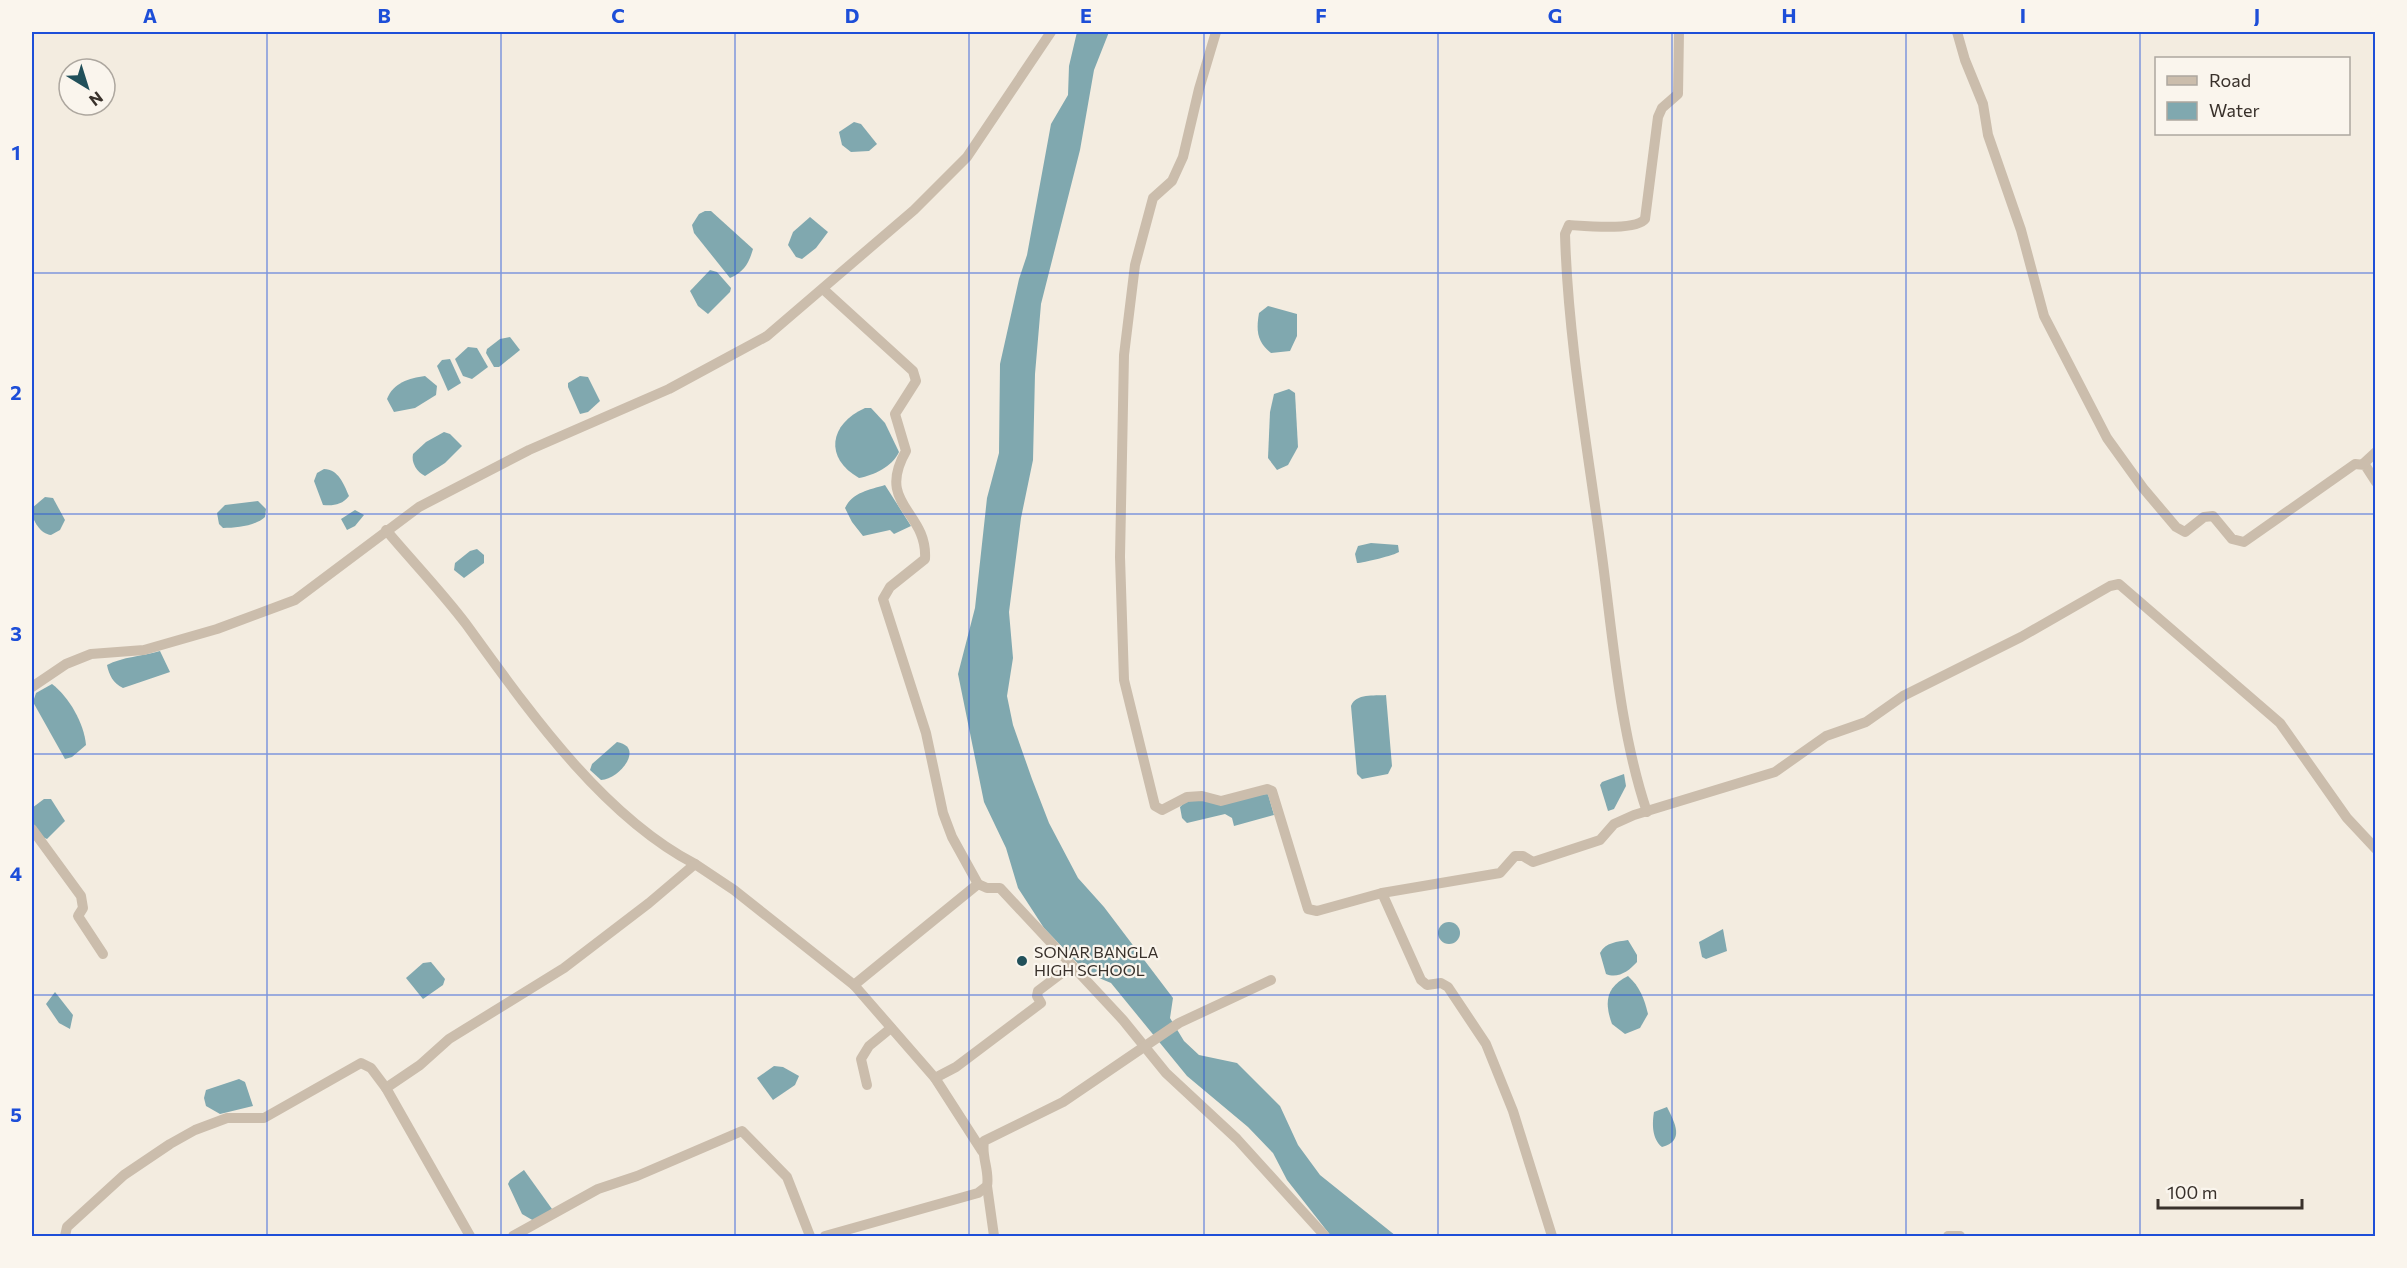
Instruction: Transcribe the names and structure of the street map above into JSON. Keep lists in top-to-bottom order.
{
  "places": ["SONAR BANGLA HIGH SCHOOL"],
  "legend": ["Road", "Water"],
  "scale_bar": "100 m",
  "north": "bottom right",
  "grid": {
    "columns": [
      "A",
      "B",
      "C",
      "D",
      "E",
      "F",
      "G",
      "H",
      "I",
      "J"
    ],
    "rows": [
      "1",
      "2",
      "3",
      "4",
      "5"
    ]
  }
}
